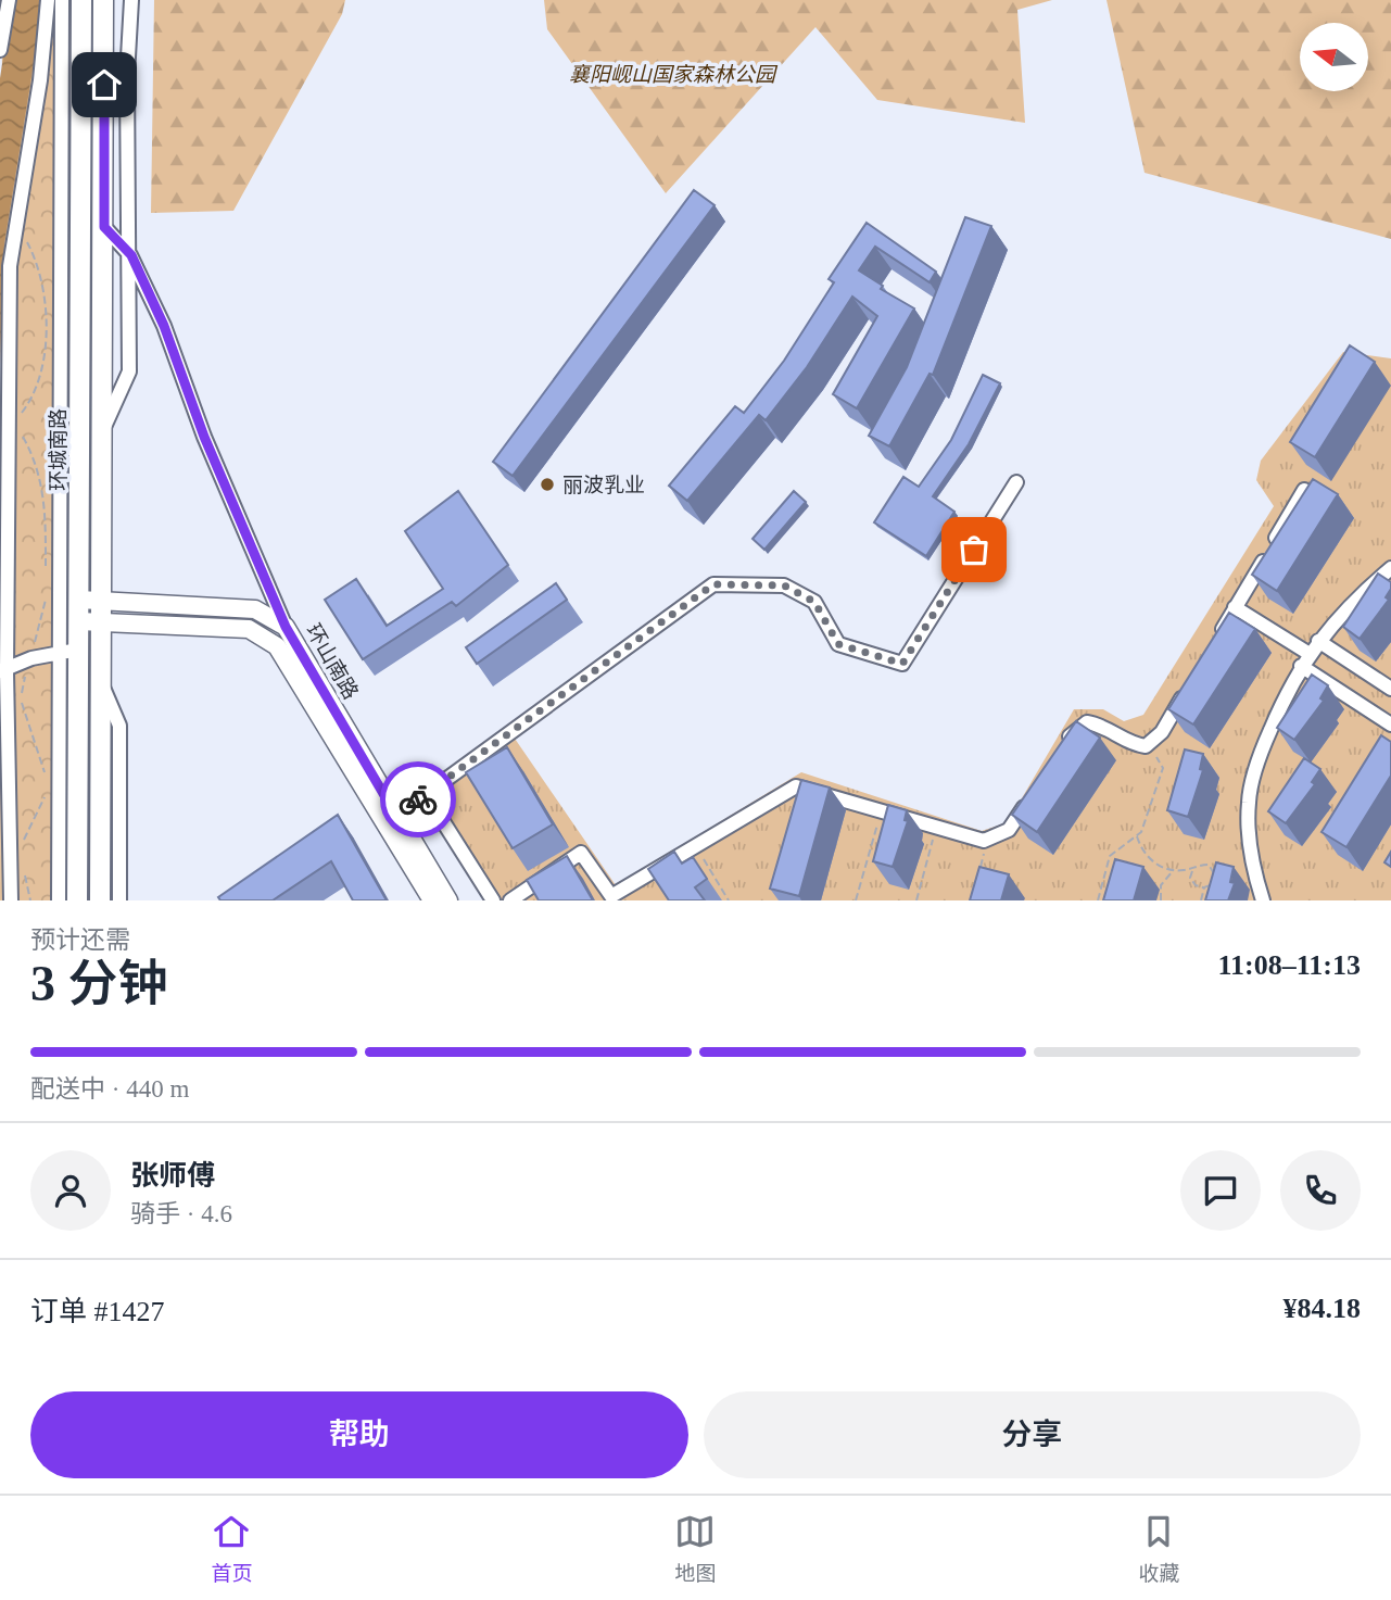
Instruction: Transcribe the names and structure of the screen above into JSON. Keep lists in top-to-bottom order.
{
  "streets": {
    "highway": ["环城南路"],
    "main road": ["环山南路"]
  },
  "crossings": [
    ["环城南路", "环山南路"]
  ],
  "parks": ["襄阳岘山国家森林公园"],
  "places": ["丽波乳业"],
  "north": "left",
  "page": {
    "heading": ["3 分钟", "预计还需", "11:08–11:13"],
    "panel": [
      "张师傅",
      "骑手 · 4.6",
      "订单 #1427",
      "¥84.18"
    ],
    "bar": "配送中 · 440 m",
    "buttons": ["帮助", "分享"],
    "tabs": ["首页", "地图", "收藏"]
  }
}
